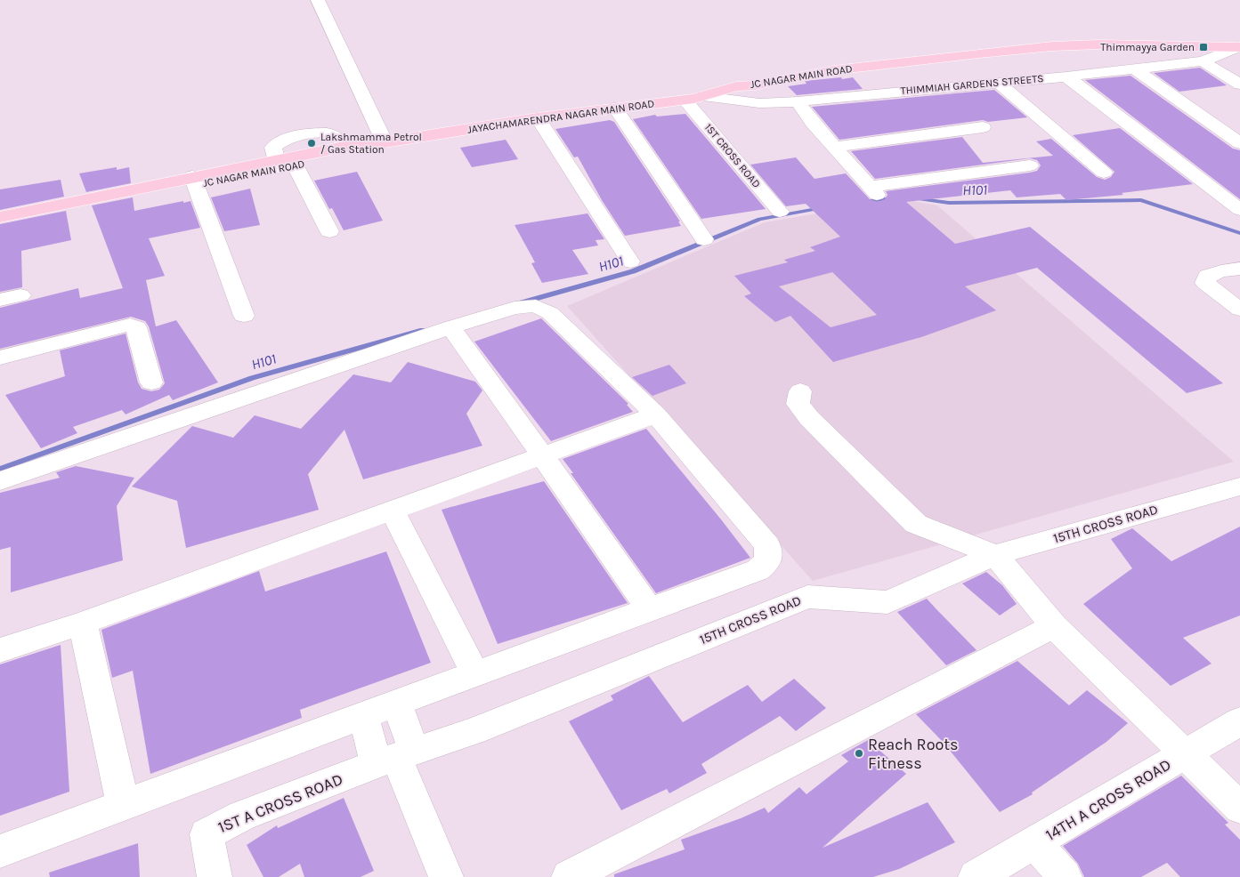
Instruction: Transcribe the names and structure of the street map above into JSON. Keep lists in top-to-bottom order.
{
  "streets": {
    "main road": ["JC NAGAR MAIN ROAD", "JAYACHAMARENDRA NAGAR MAIN ROAD"],
    "street": [
      "THIMMIAH GARDENS STREETS",
      "1ST CROSS ROAD",
      "15TH CROSS ROAD",
      "14TH A CROSS ROAD",
      "1ST A CROSS ROAD"
    ]
  },
  "crossings": [
    ["JC NAGAR MAIN ROAD", "THIMMIAH GARDENS STREETS"],
    ["JC NAGAR MAIN ROAD", "JAYACHAMARENDRA NAGAR MAIN ROAD"],
    ["THIMMIAH GARDENS STREETS", "JAYACHAMARENDRA NAGAR MAIN ROAD"],
    ["JAYACHAMARENDRA NAGAR MAIN ROAD", "1ST CROSS ROAD"],
    ["15TH CROSS ROAD", "1ST A CROSS ROAD"]
  ],
  "water": ["H101"],
  "places": {
    "transit": ["Thimmayya Garden"],
    "other": ["Lakshmamma Petrol / Gas Station", "Reach Roots Fitness"]
  }
}
